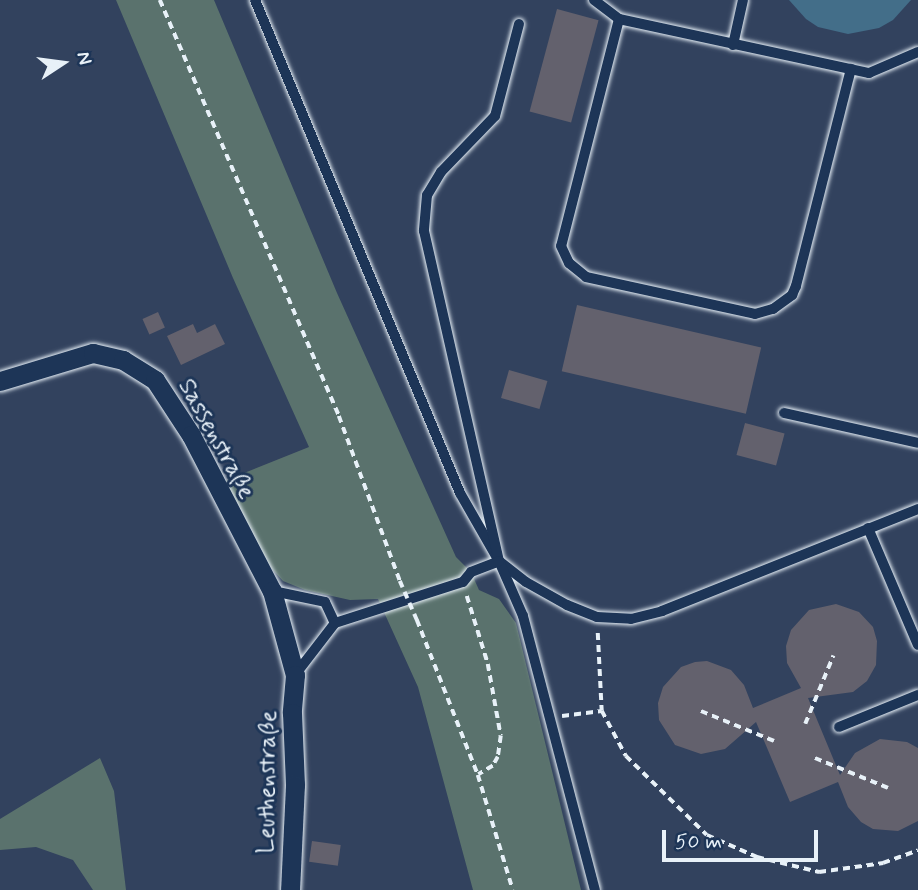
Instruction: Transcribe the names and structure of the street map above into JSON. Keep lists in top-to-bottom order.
{
  "streets": {
    "street": ["Sassenstraße", "Leuthenstraße"]
  },
  "crossings": [
    ["Sassenstraße", "Leuthenstraße"]
  ],
  "scale_bar": "50 m",
  "north": "right"
}
